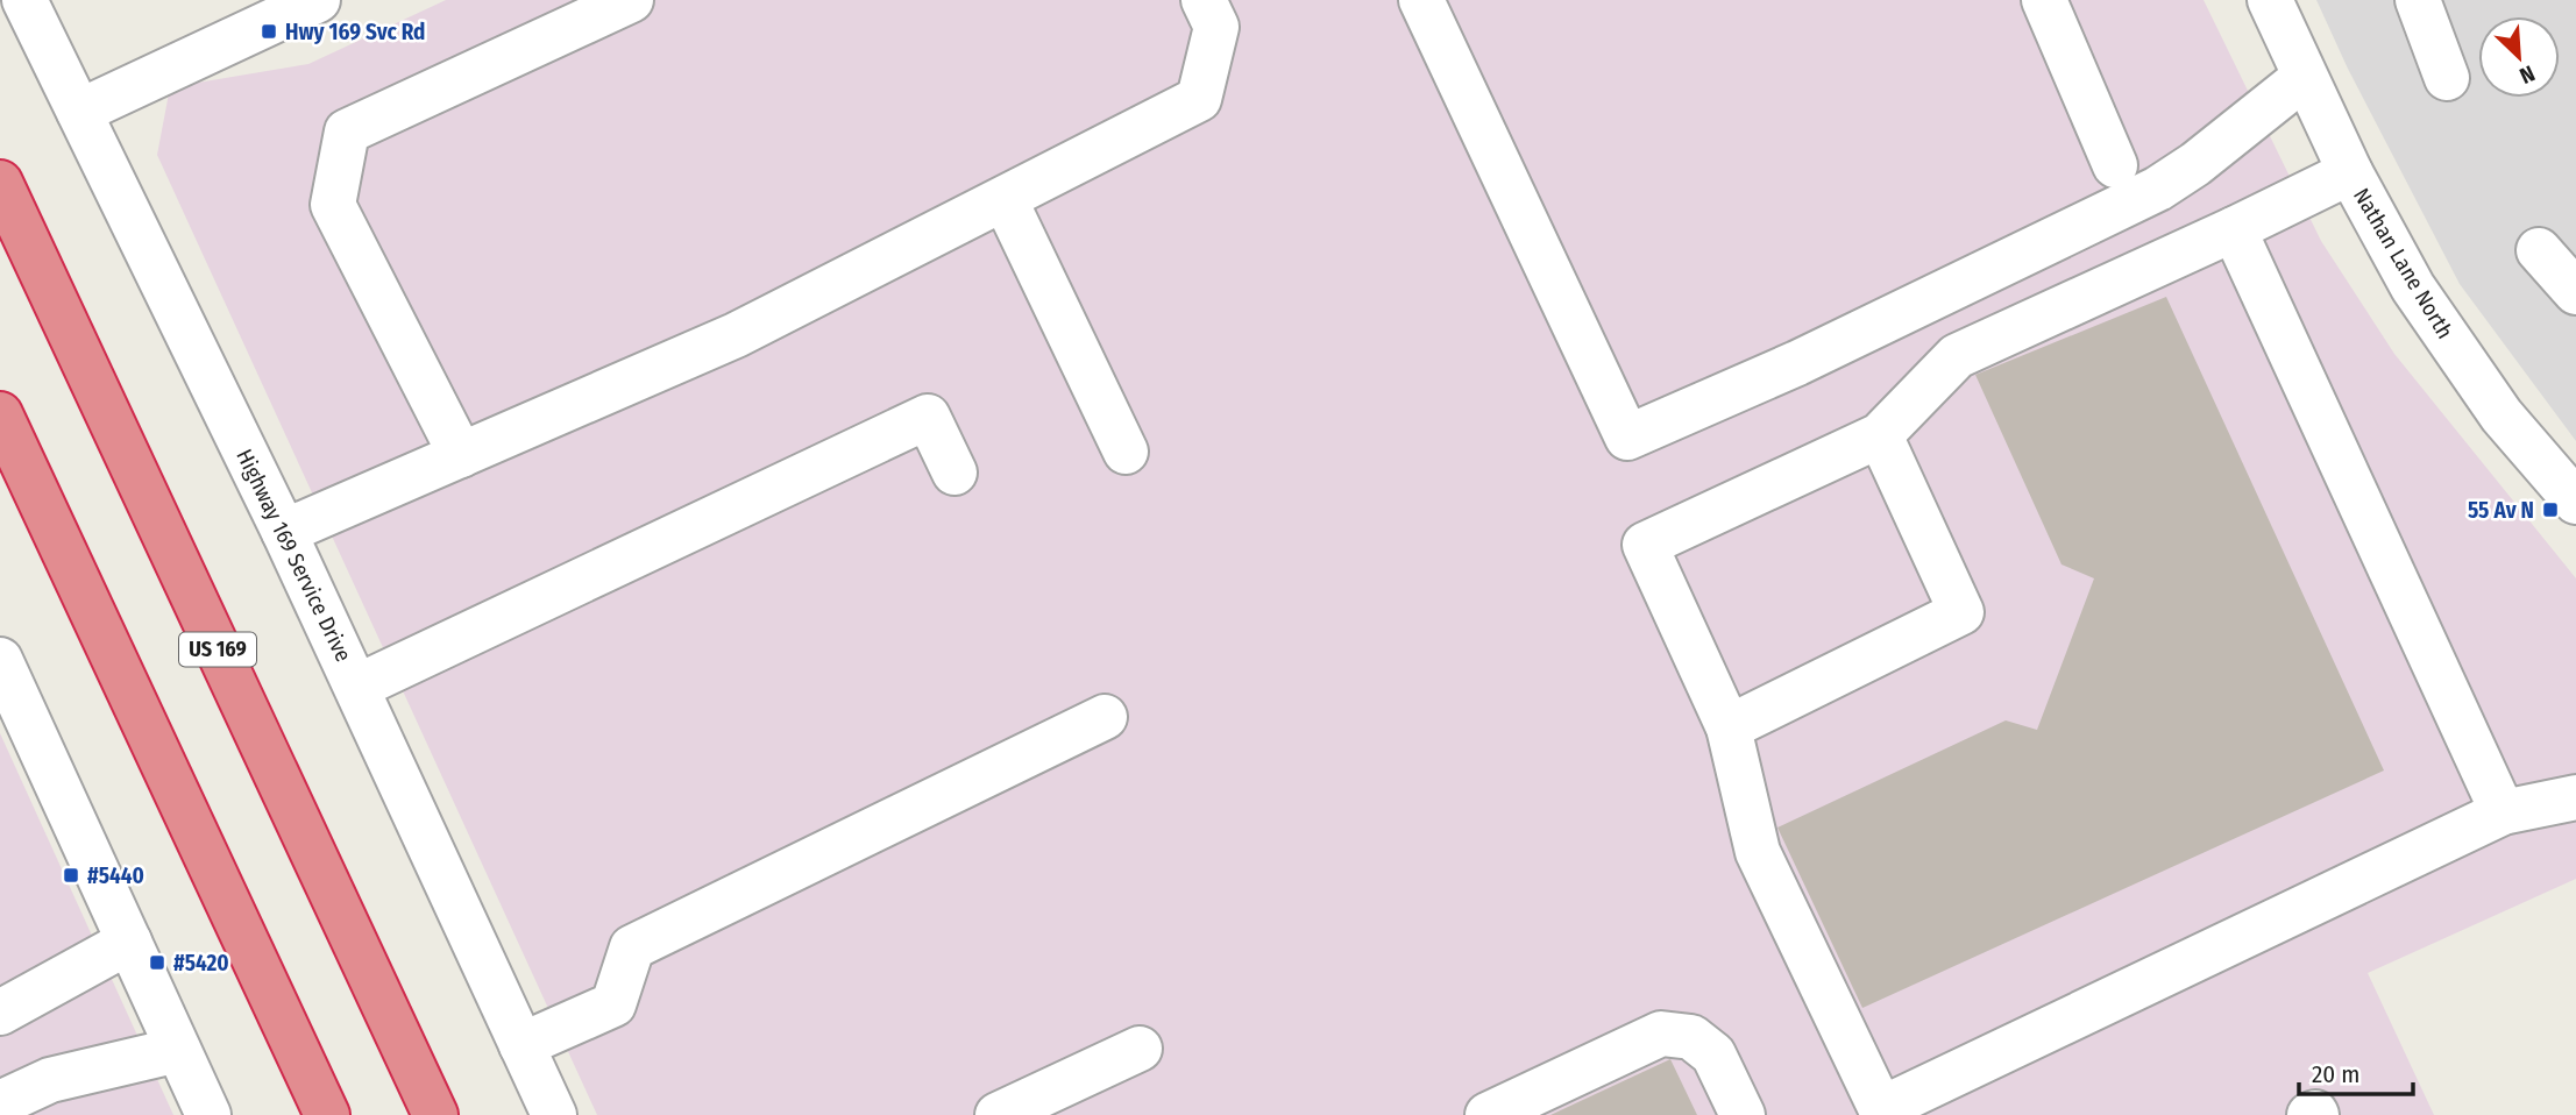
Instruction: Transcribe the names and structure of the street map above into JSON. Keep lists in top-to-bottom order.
{
  "streets": {
    "highway": ["US 169"],
    "street": ["Nathan Lane North", "Highway 169 Service Drive"]
  },
  "places": {
    "transit": [
      "Hwy 169 Svc Rd",
      "55 Av N",
      "#5440",
      "#5420"
    ]
  },
  "scale_bar": "20 m",
  "north": "bottom right"
}
